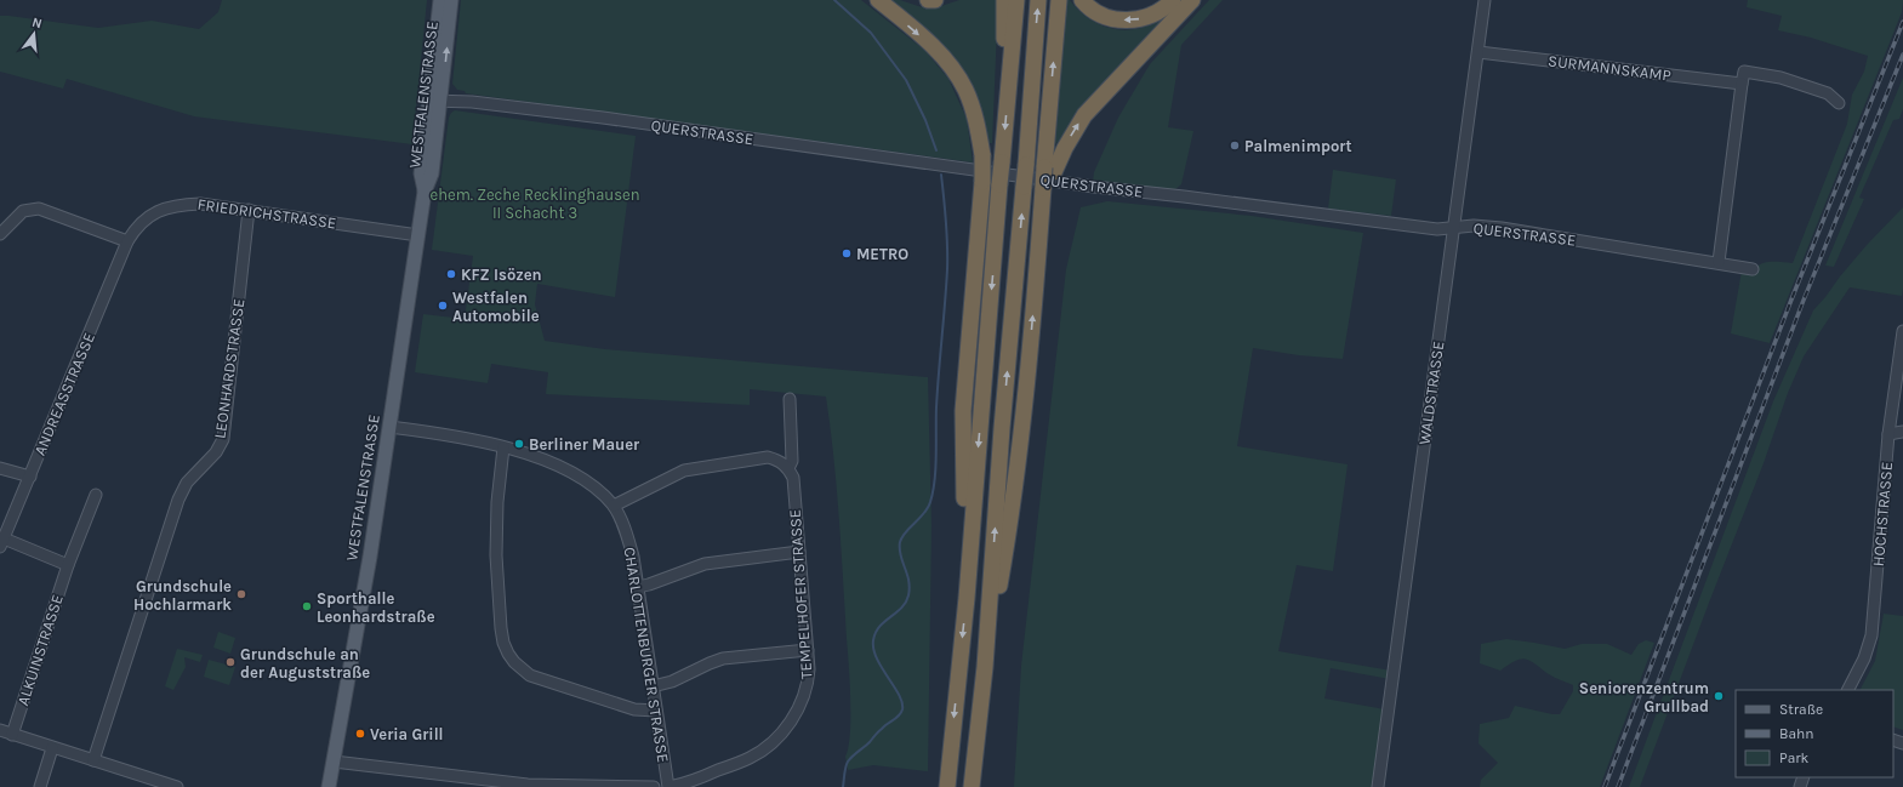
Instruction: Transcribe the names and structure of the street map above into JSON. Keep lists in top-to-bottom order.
{
  "streets": {
    "main road": ["WESTFALENSTRASSE"],
    "street": [
      "SURMANNSKAMP",
      "QUERSTRASSE",
      "FRIEDRICHSTRASSE",
      "LEONHARDSTRASSE",
      "WALDSTRASSE",
      "ANDREASSTRASSE",
      "HOCHSTRASSE",
      "TEMPELHOFER STRASSE",
      "ALKUINSTRASSE",
      "CHARLOTTENBURGER STRASSE"
    ]
  },
  "crossings": [
    ["SURMANNSKAMP", "WALDSTRASSE"],
    ["WESTFALENSTRASSE", "QUERSTRASSE"],
    ["WESTFALENSTRASSE", "FRIEDRICHSTRASSE"],
    ["WESTFALENSTRASSE", "CHARLOTTENBURGER STRASSE"],
    ["QUERSTRASSE", "WALDSTRASSE"],
    ["FRIEDRICHSTRASSE", "LEONHARDSTRASSE"],
    ["FRIEDRICHSTRASSE", "ANDREASSTRASSE"],
    ["TEMPELHOFER STRASSE", "CHARLOTTENBURGER STRASSE"]
  ],
  "parks": ["ehem. Zeche Recklinghausen II Schacht 3"],
  "places": [
    "Palmenimport",
    "METRO",
    "KFZ Isözen",
    "Westfalen Automobile",
    "Berliner Mauer",
    "Grundschule Hochlarmark",
    "Sporthalle Leonhardstraße",
    "Grundschule an der Auguststraße",
    "Seniorenzentrum Grullbad",
    "Veria Grill"
  ],
  "legend": ["Straße", "Bahn", "Park"],
  "north": "top"
}
